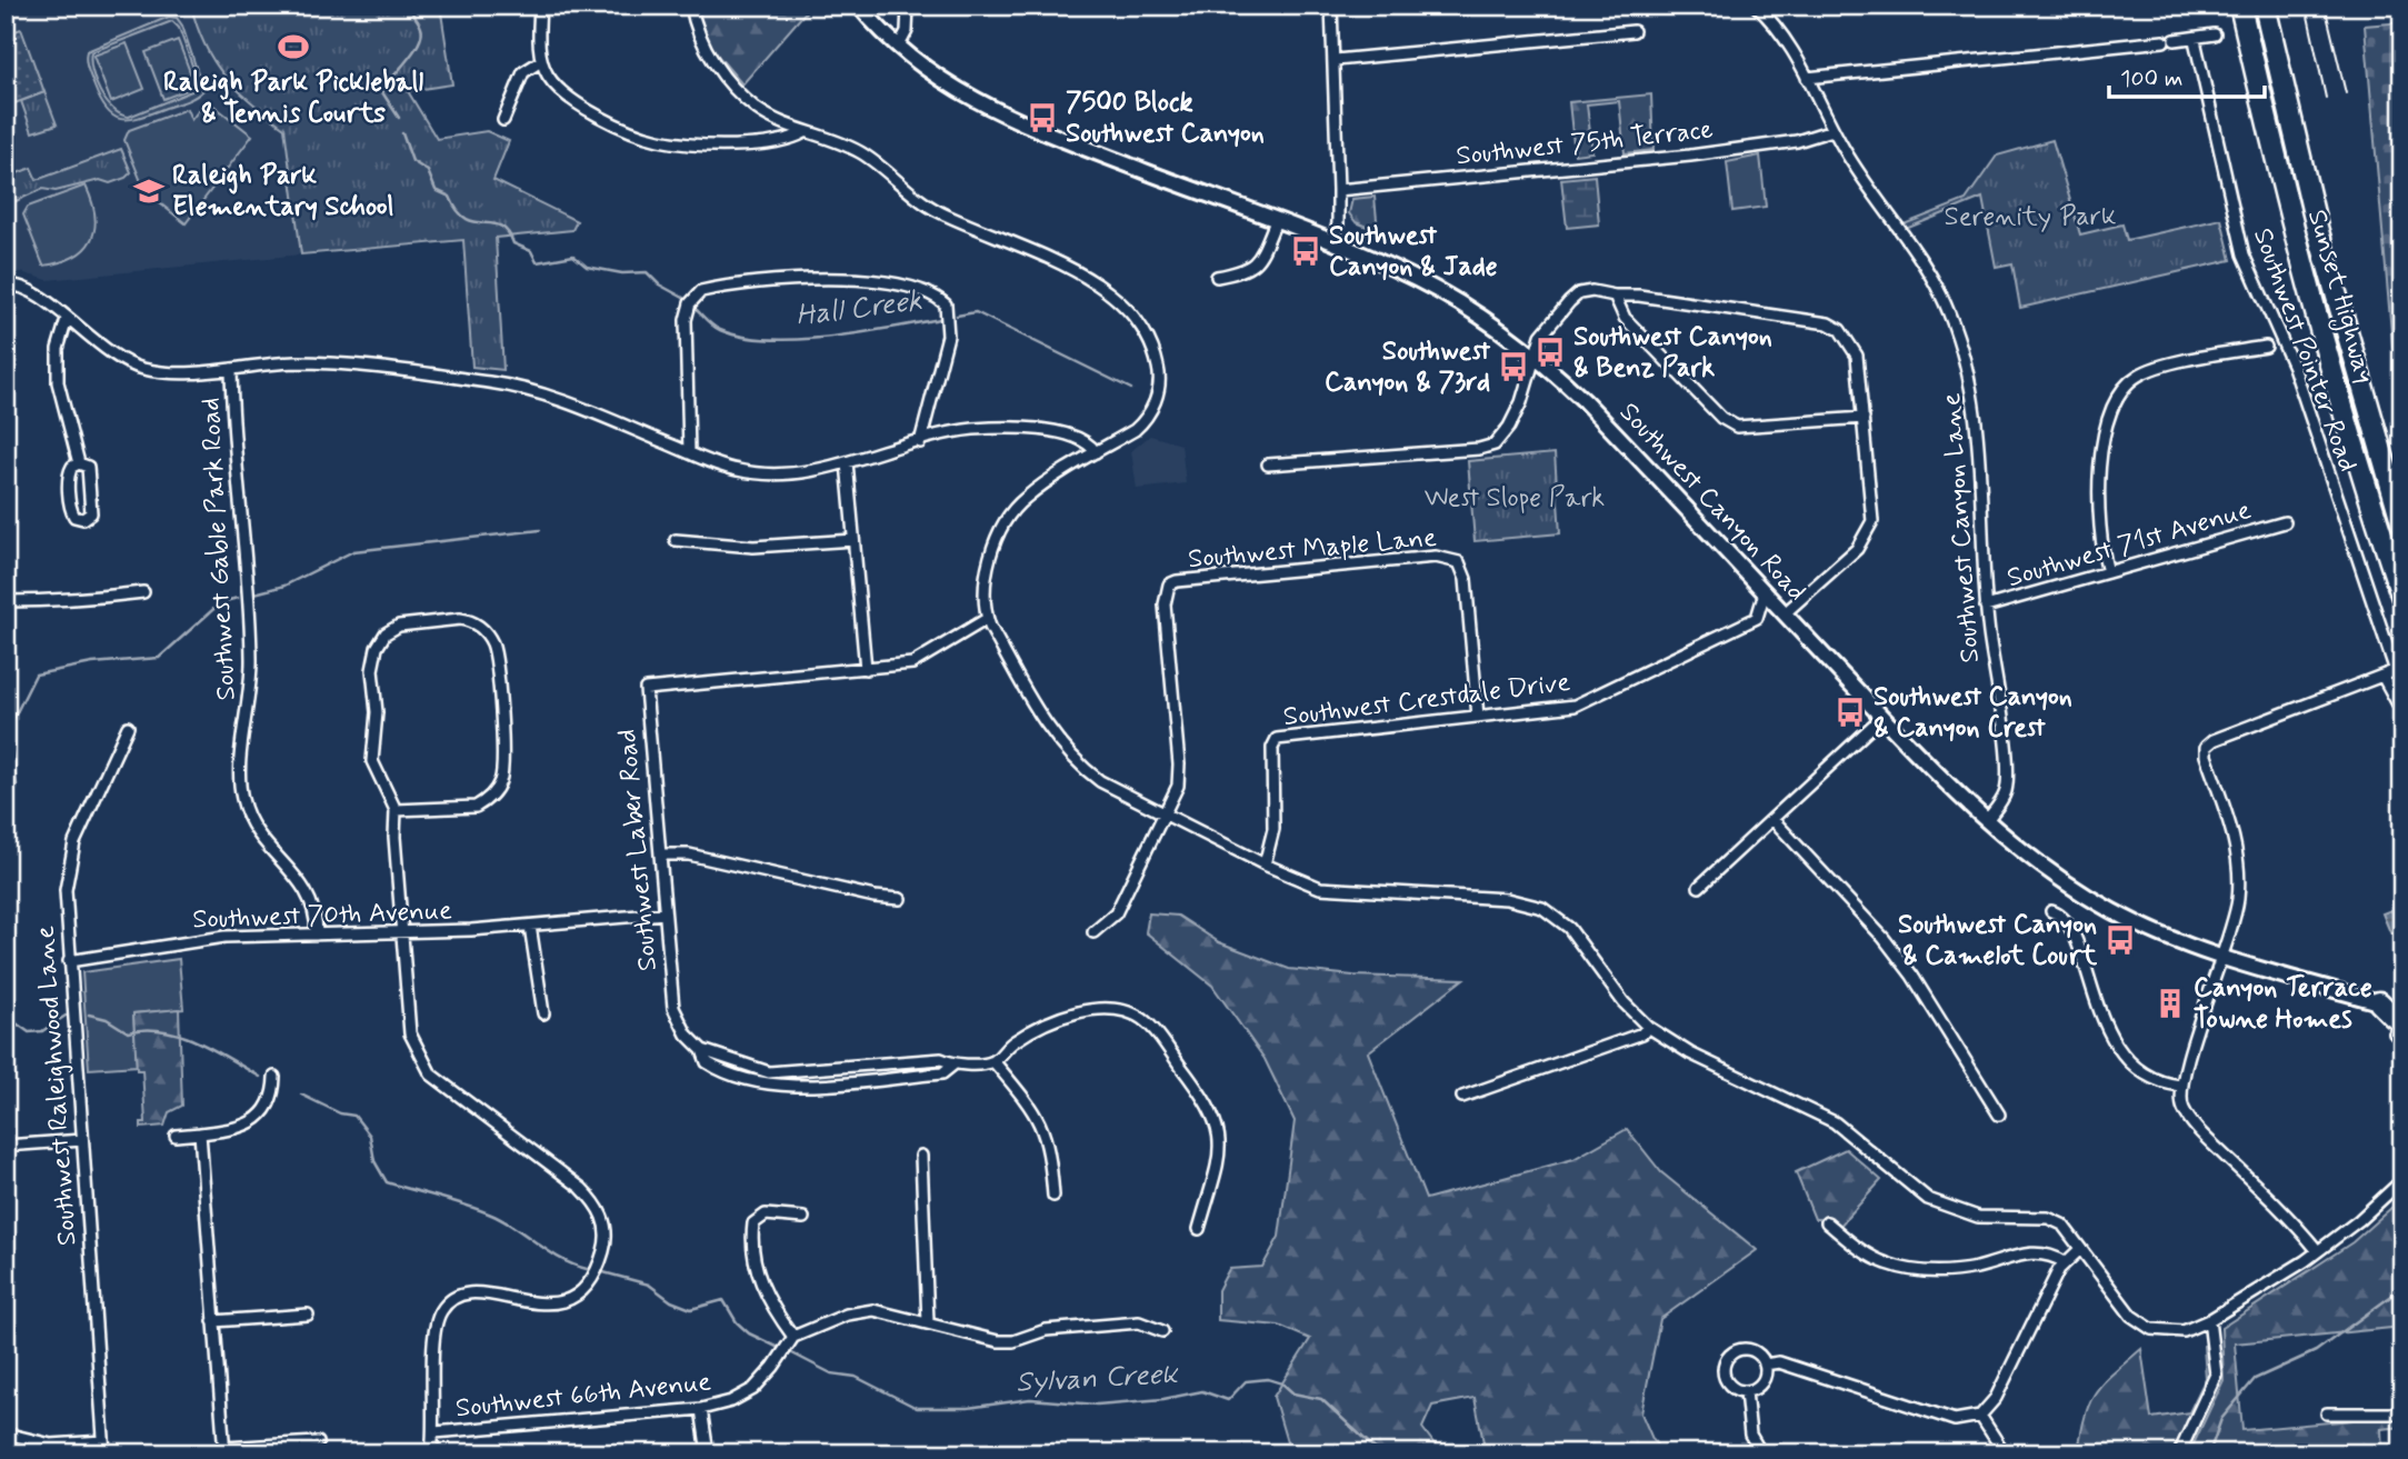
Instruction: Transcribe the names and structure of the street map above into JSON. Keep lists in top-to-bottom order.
{
  "streets": {
    "highway": ["Sunset Highway"],
    "main road": ["Southwest Canyon Road"],
    "street": [
      "Southwest 75th Terrace",
      "Southwest Pointer Road",
      "Southwest Canyon Lane",
      "Southwest 71st Avenue",
      "Southwest Gable Park Road",
      "Southwest Maple Lane",
      "Southwest Crestdale Drive",
      "Southwest Laber Road",
      "Southwest 70th Avenue",
      "Southwest Raleighwood Lane",
      "Southwest 66th Avenue"
    ]
  },
  "crossings": [
    ["Southwest 75th Terrace", "Southwest Canyon Lane"],
    ["Southwest Canyon Road", "Southwest Canyon Lane"],
    ["Southwest Canyon Road", "Southwest Crestdale Drive"],
    ["Southwest Canyon Lane", "Southwest 71st Avenue"],
    ["Southwest Gable Park Road", "Southwest 70th Avenue"],
    ["Southwest Maple Lane", "Southwest Crestdale Drive"],
    ["Southwest Laber Road", "Southwest 70th Avenue"],
    ["Southwest 70th Avenue", "Southwest Raleighwood Lane"]
  ],
  "water": ["Hall Creek", "Sylvan Creek"],
  "parks": ["Serenity Park", "West Slope Park"],
  "places": {
    "sports": ["Raleigh Park Pickleball & Tennis Courts"],
    "bus stop": [
      "7500 Block Southwest Canyon",
      "Southwest Canyon & Jade",
      "Southwest Canyon & Benz Park",
      "Southwest Canyon & 73rd",
      "Southwest Canyon & Canyon Crest",
      "Southwest Canyon & Camelot Court"
    ],
    "school or university": ["Raleigh Park Elementary School"],
    "building": ["Canyon Terrace Towne Homes"]
  },
  "scale_bar": "100 m"
}
